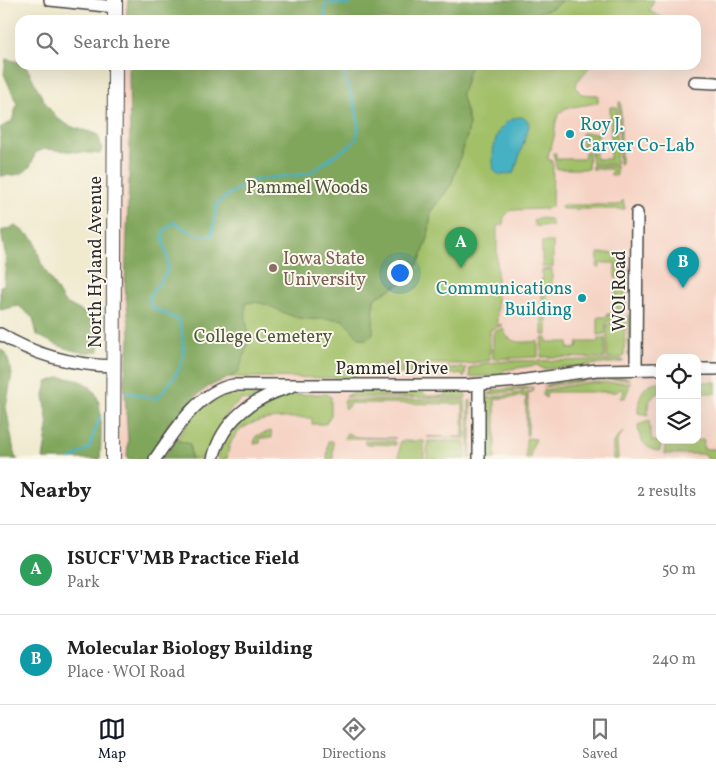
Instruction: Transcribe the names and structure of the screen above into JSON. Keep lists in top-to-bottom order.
{
  "streets": {
    "main road": ["North Hyland Avenue"],
    "street": ["WOI Road", "Pammel Drive"]
  },
  "crossings": [
    ["WOI Road", "Pammel Drive"]
  ],
  "parks": ["Pammel Woods", "College Cemetery"],
  "places": ["Roy J. Carver Co-Lab", "Iowa State University", "Communications Building"],
  "page": {
    "search": "Search here",
    "pins": ["A", "B"],
    "heading": ["Nearby", "2 results"],
    "list": [
      {
        "mark": "A",
        "name": "ISUCF'V'MB Practice Field",
        "note": "Park",
        "value": "50 m"
      },
      {
        "mark": "B",
        "name": "Molecular Biology Building",
        "note": "Place · WOI Road",
        "value": "240 m"
      }
    ],
    "nav": ["Map", "Directions", "Saved"]
  }
}
